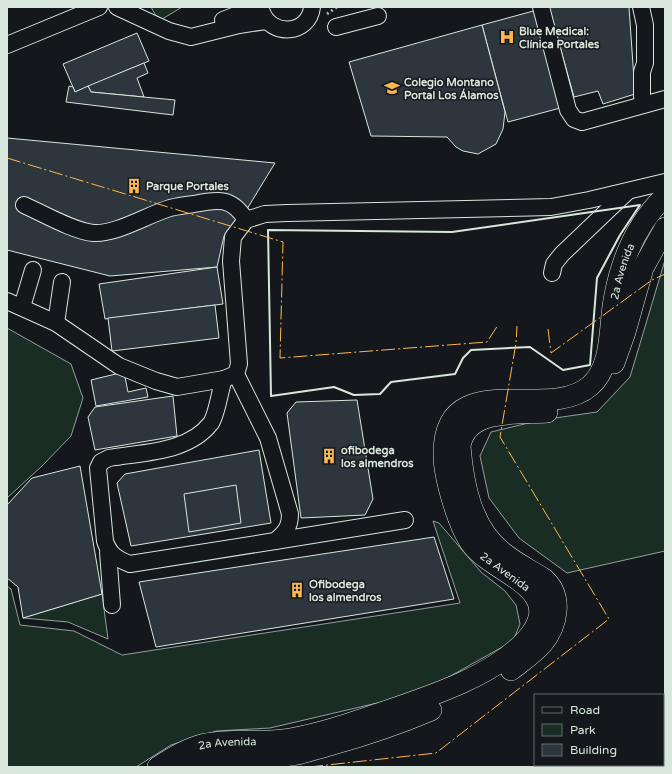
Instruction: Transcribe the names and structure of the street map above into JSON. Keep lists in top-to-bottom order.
{
  "streets": {
    "main road": ["2a Avenida"]
  },
  "places": {
    "hospital": ["Blue Medical: Clínica Portales"],
    "school or university": ["Colegio Montano Portal Los Álamos"],
    "building": ["Parque Portales", "ofibodega los almendros", "Ofibodega los almendros"]
  },
  "legend": ["Road", "Park", "Building"]
}
